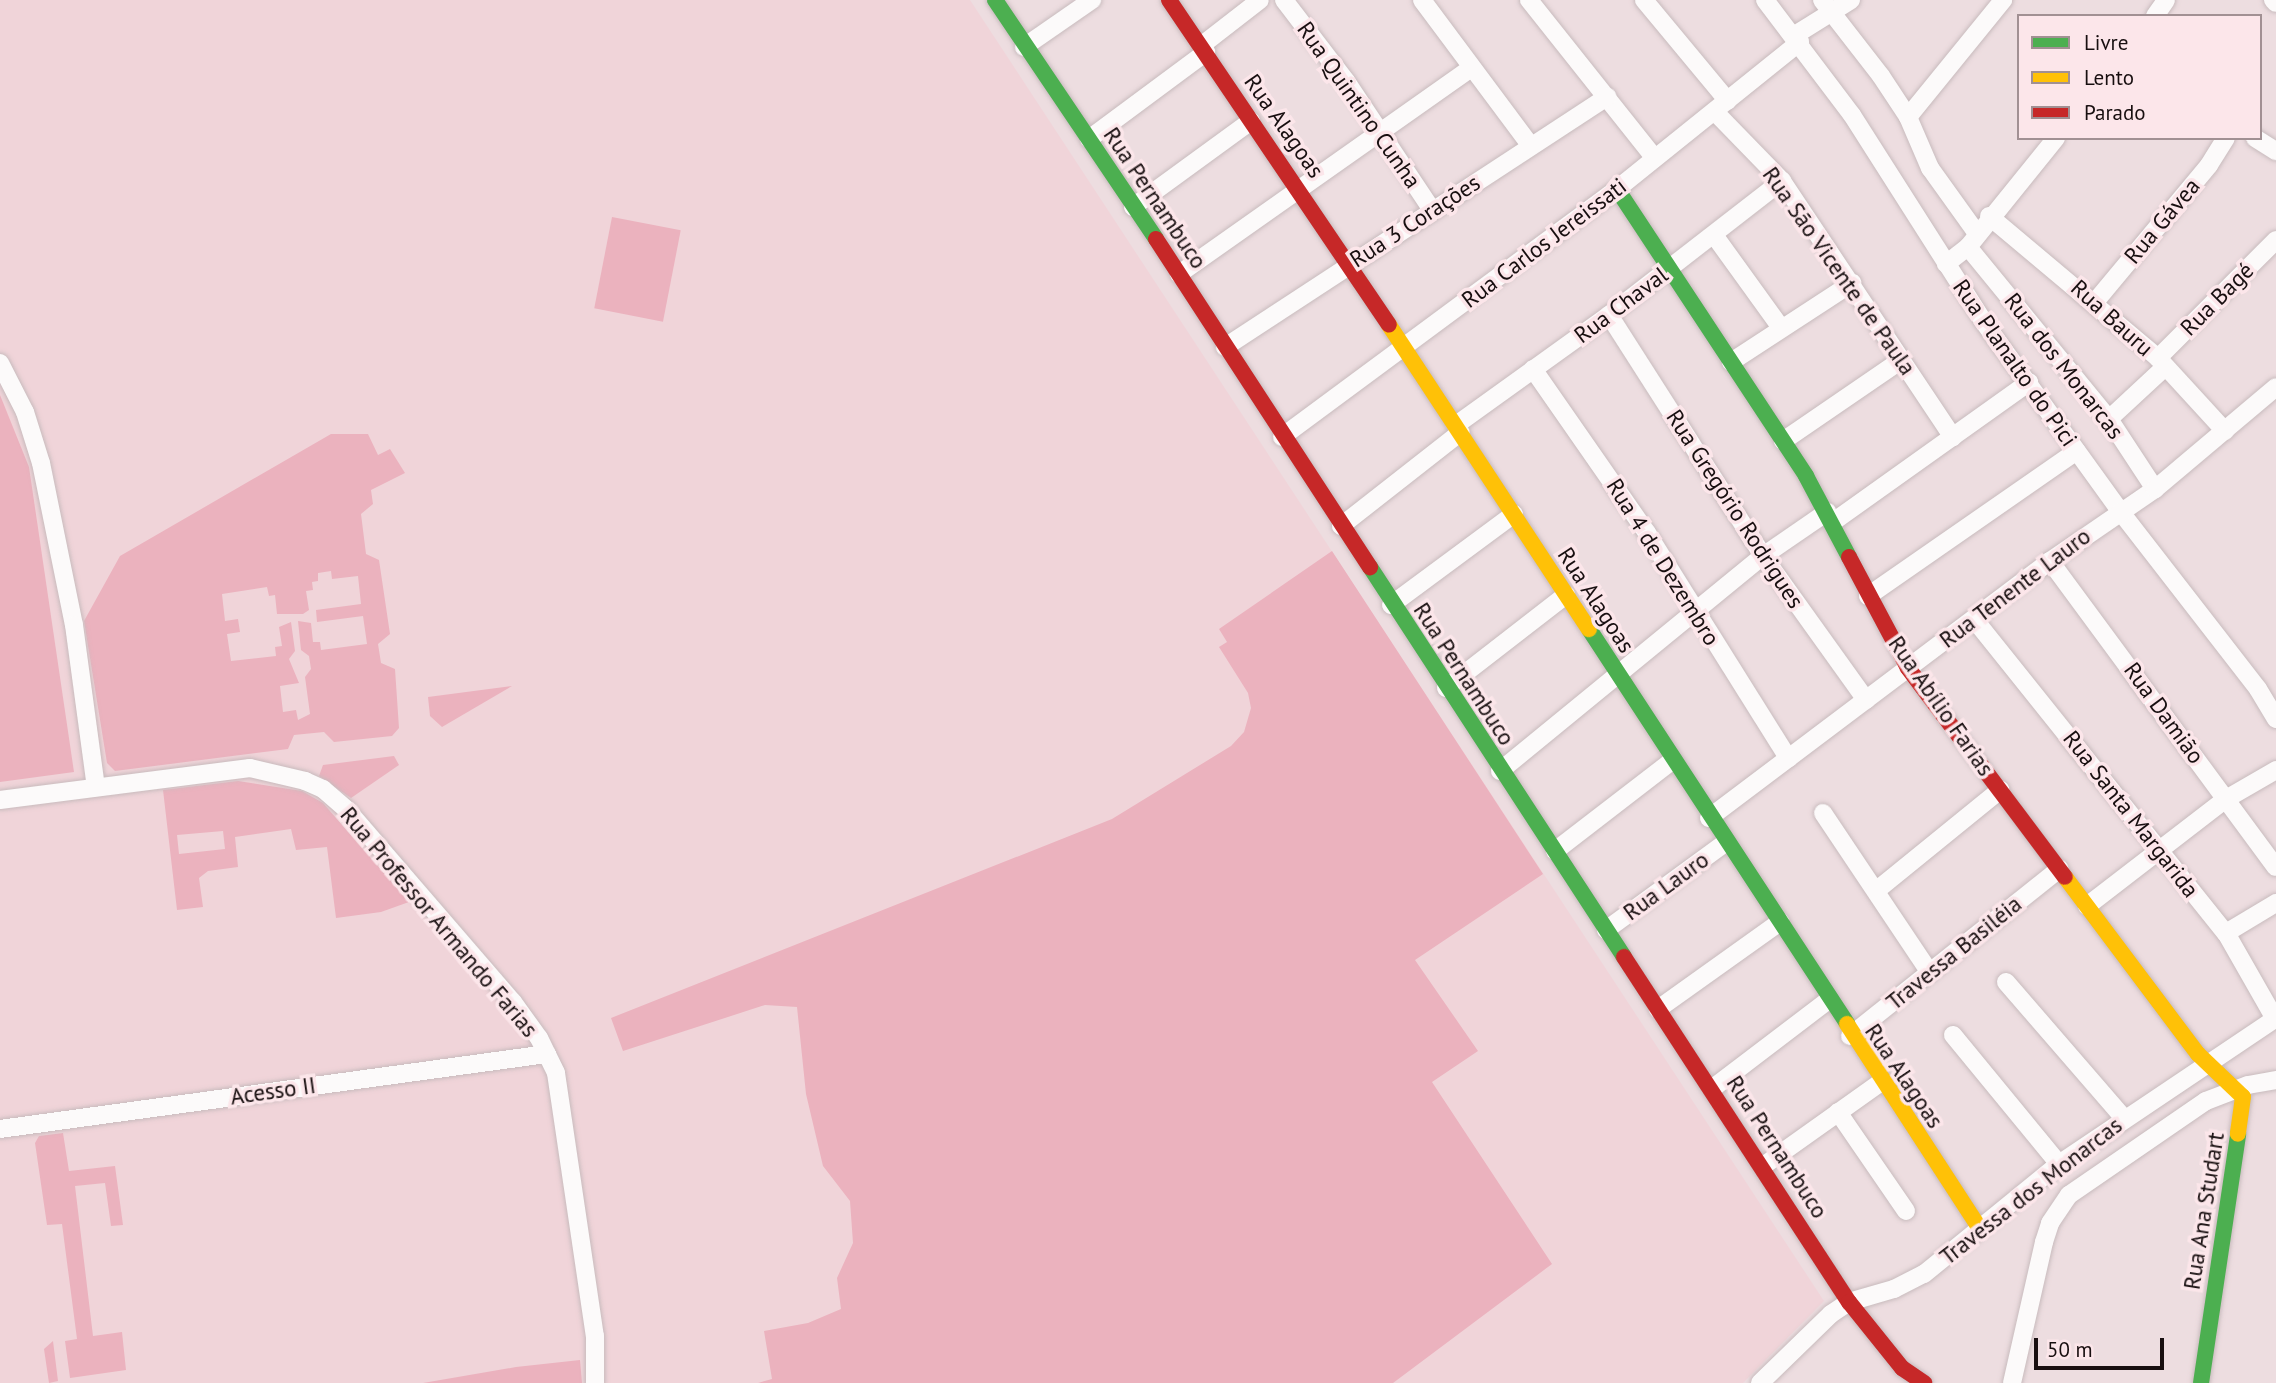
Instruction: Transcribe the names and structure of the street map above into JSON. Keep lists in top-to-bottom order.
{
  "streets": {
    "street": [
      "Rua Quintino Cunha",
      "Rua Alagoas",
      "Rua Pernambuco",
      "Rua 3 Corações",
      "Rua Gávea",
      "Rua Carlos Jereissati",
      "Rua São Vicente de Paula",
      "Rua Bagé",
      "Rua Chaval",
      "Rua Bauru",
      "Rua Planalto do Pici",
      "Rua dos Monarcas",
      "Rua Gregório Rodrigues",
      "Rua 4 de Dezembro",
      "Rua Tenente Lauro",
      "Rua Abílio Farias",
      "Rua Damião",
      "Rua Santa Margarida",
      "Rua Lauro",
      "Rua Professor Armando Farias",
      "Travessa Basiléia",
      "Acesso II",
      "Travessa dos Monarcas",
      "Rua Ana Studart"
    ]
  },
  "crossings": [
    ["Rua Quintino Cunha", "Rua 3 Corações"],
    ["Rua Alagoas", "Rua 3 Corações"],
    ["Rua Alagoas", "Rua Carlos Jereissati"],
    ["Rua Alagoas", "Rua Chaval"],
    ["Rua Alagoas", "Rua Tenente Lauro"],
    ["Rua Alagoas", "Rua Lauro"],
    ["Rua Alagoas", "Travessa Basiléia"],
    ["Rua Alagoas", "Travessa dos Monarcas"],
    ["Rua Pernambuco", "Rua 3 Corações"],
    ["Rua Pernambuco", "Rua Carlos Jereissati"],
    ["Rua Pernambuco", "Rua Chaval"],
    ["Rua Pernambuco", "Rua Lauro"],
    ["Rua Pernambuco", "Travessa dos Monarcas"],
    ["Rua Gávea", "Rua Bauru"],
    ["Rua Carlos Jereissati", "Rua São Vicente de Paula"],
    ["Rua Carlos Jereissati", "Rua Planalto do Pici"],
    ["Rua Carlos Jereissati", "Rua dos Monarcas"],
    ["Rua Carlos Jereissati", "Rua Abílio Farias"],
    ["Rua São Vicente de Paula", "Rua Chaval"],
    ["Rua Bagé", "Rua Bauru"],
    ["Rua Bagé", "Rua dos Monarcas"],
    ["Rua Chaval", "Rua Gregório Rodrigues"],
    ["Rua Chaval", "Rua 4 de Dezembro"],
    ["Rua Chaval", "Rua Abílio Farias"],
    ["Rua Bauru", "Rua Tenente Lauro"],
    ["Rua Planalto do Pici", "Rua Tenente Lauro"],
    ["Rua dos Monarcas", "Rua Tenente Lauro"],
    ["Rua Gregório Rodrigues", "Rua Tenente Lauro"],
    ["Rua 4 de Dezembro", "Rua Tenente Lauro"],
    ["Rua Tenente Lauro", "Rua Abílio Farias"],
    ["Rua Tenente Lauro", "Rua Damião"],
    ["Rua Tenente Lauro", "Rua Santa Margarida"],
    ["Rua Abílio Farias", "Travessa Basiléia"],
    ["Rua Abílio Farias", "Travessa dos Monarcas"],
    ["Rua Abílio Farias", "Rua Ana Studart"],
    ["Rua Santa Margarida", "Travessa dos Monarcas"],
    ["Rua Professor Armando Farias", "Acesso II"]
  ],
  "legend": ["Livre", "Lento", "Parado"],
  "scale_bar": "50 m"
}
